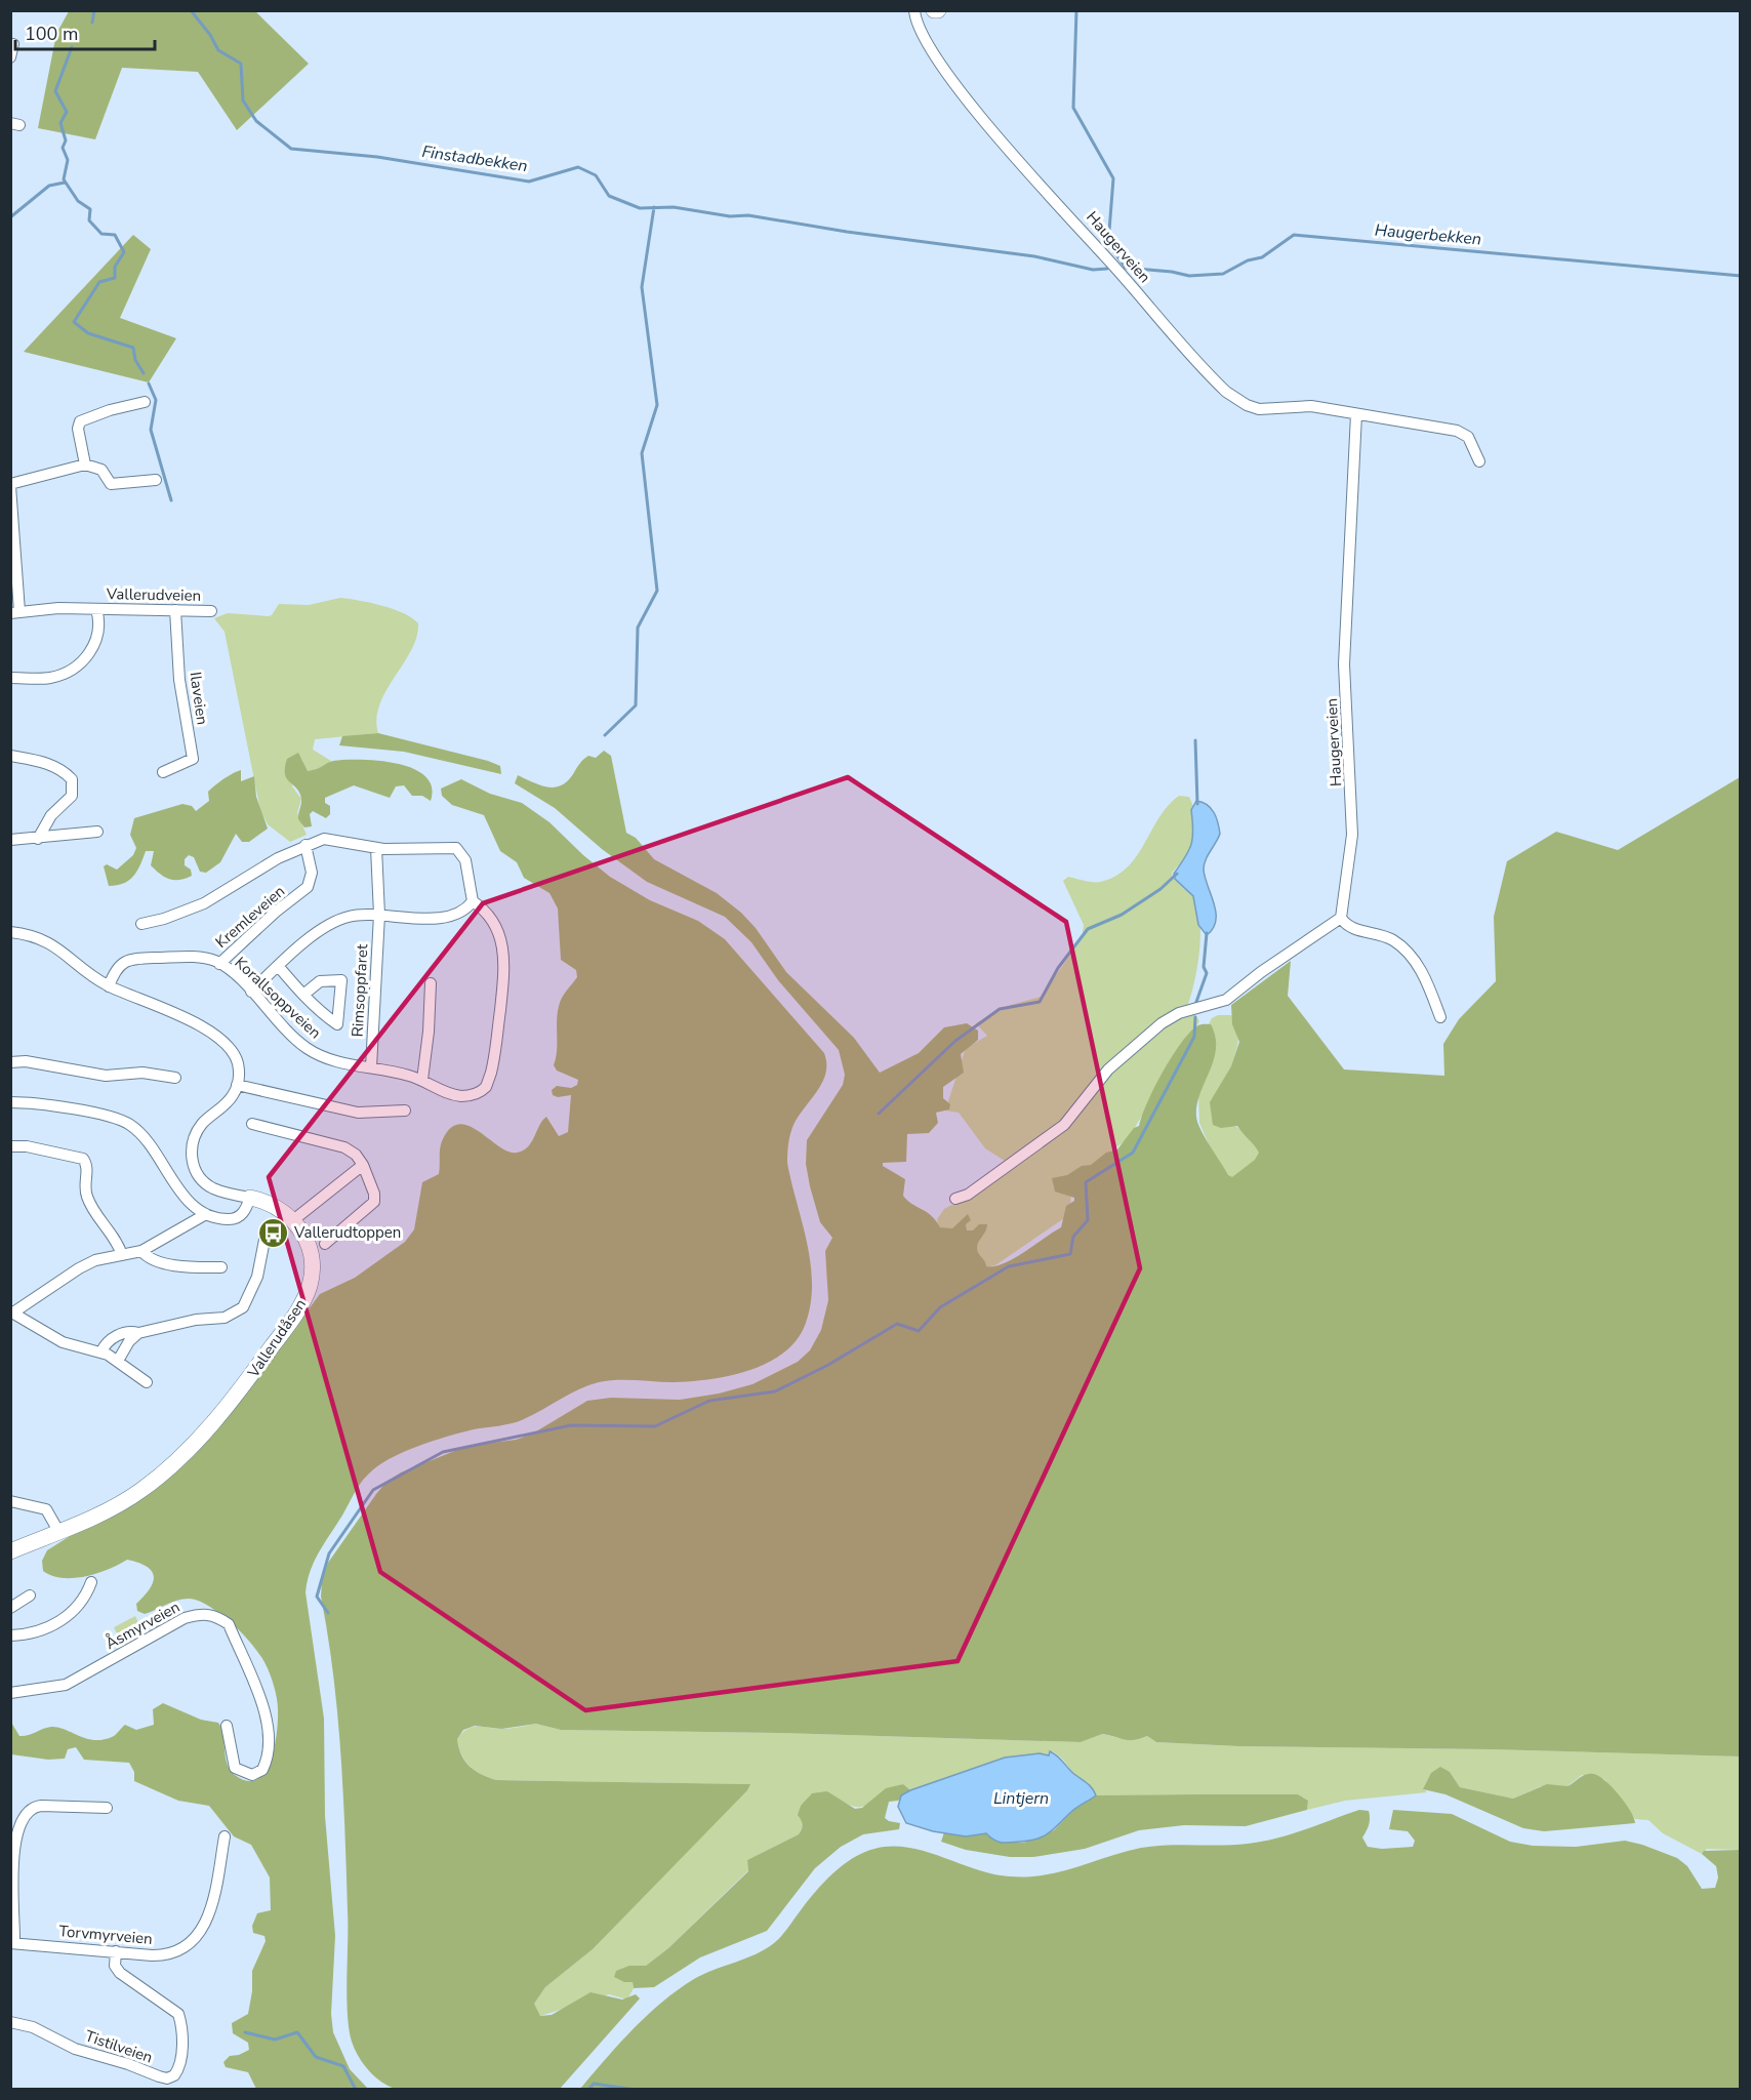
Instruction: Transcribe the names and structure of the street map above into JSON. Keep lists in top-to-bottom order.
{
  "streets": {
    "street": [
      "Haugerveien",
      "Vallerudveien",
      "Ilaveien",
      "Kremleveien",
      "Rimsoppfaret",
      "Korallsoppveien",
      "Vallerudåsen",
      "Åsmyrveien",
      "Torvmyrveien",
      "Tistilveien"
    ]
  },
  "crossings": [
    ["Vallerudveien", "Ilaveien"],
    ["Kremleveien", "Rimsoppfaret"],
    ["Kremleveien", "Korallsoppveien"],
    ["Rimsoppfaret", "Korallsoppveien"],
    ["Torvmyrveien", "Tistilveien"]
  ],
  "water": ["Finstadbekken", "Haugerbekken", "Lintjern"],
  "places": {
    "bus stop": ["Vallerudtoppen"]
  },
  "scale_bar": "100 m"
}
